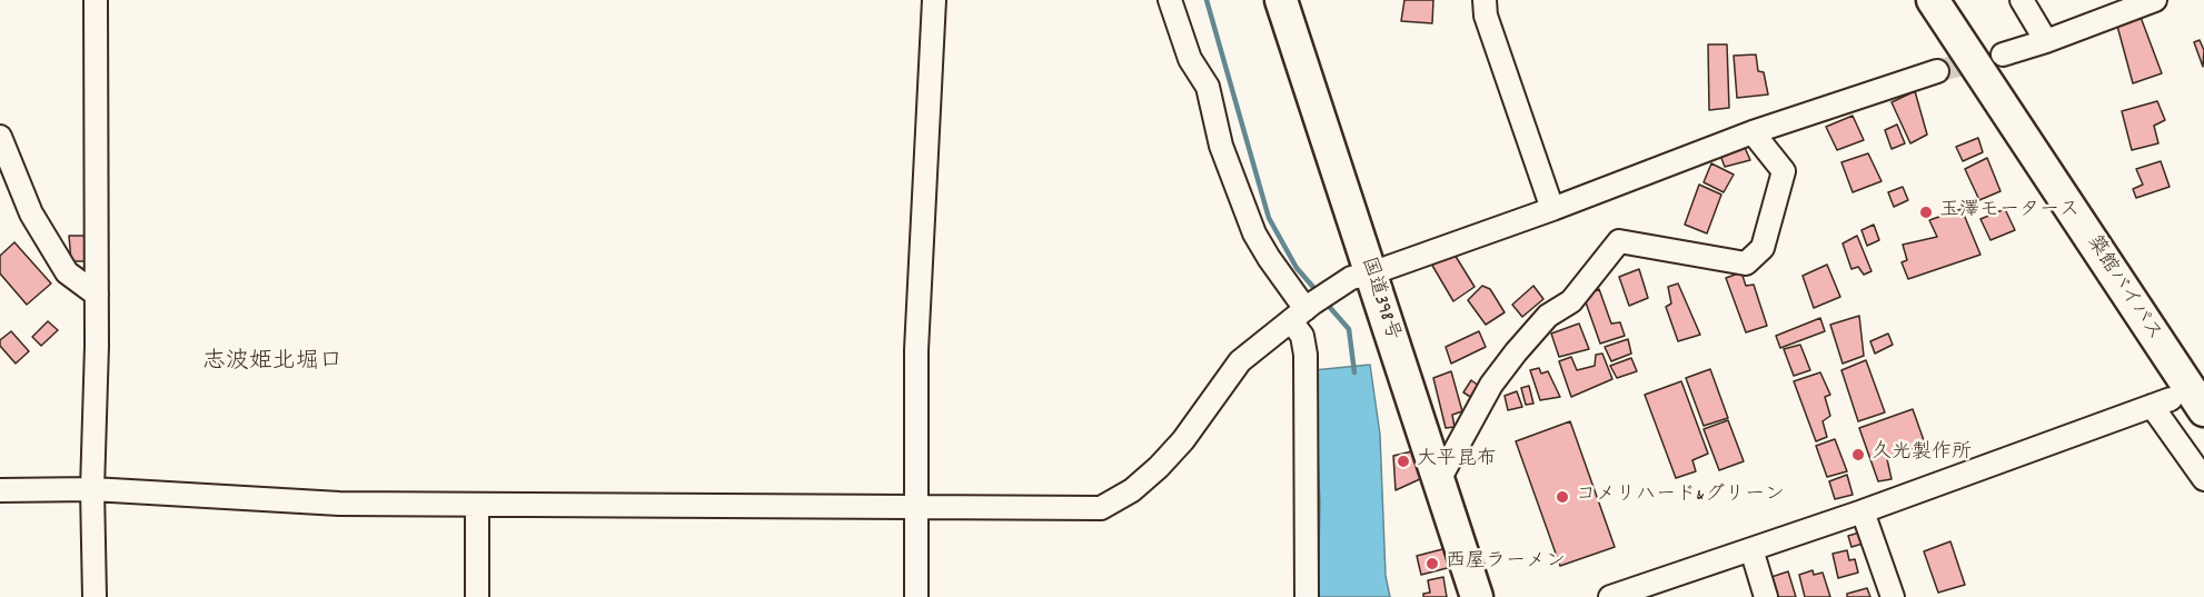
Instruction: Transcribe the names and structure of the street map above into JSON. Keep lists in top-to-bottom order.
{
  "streets": {
    "highway": ["築館バイパス", "国道398号"]
  },
  "districts": ["志波姫北堀口"],
  "places": [
    "玉澤モータース",
    "久光製作所",
    "大平昆布",
    "コメリハード&グリーン",
    "西屋ラーメン"
  ]
}
